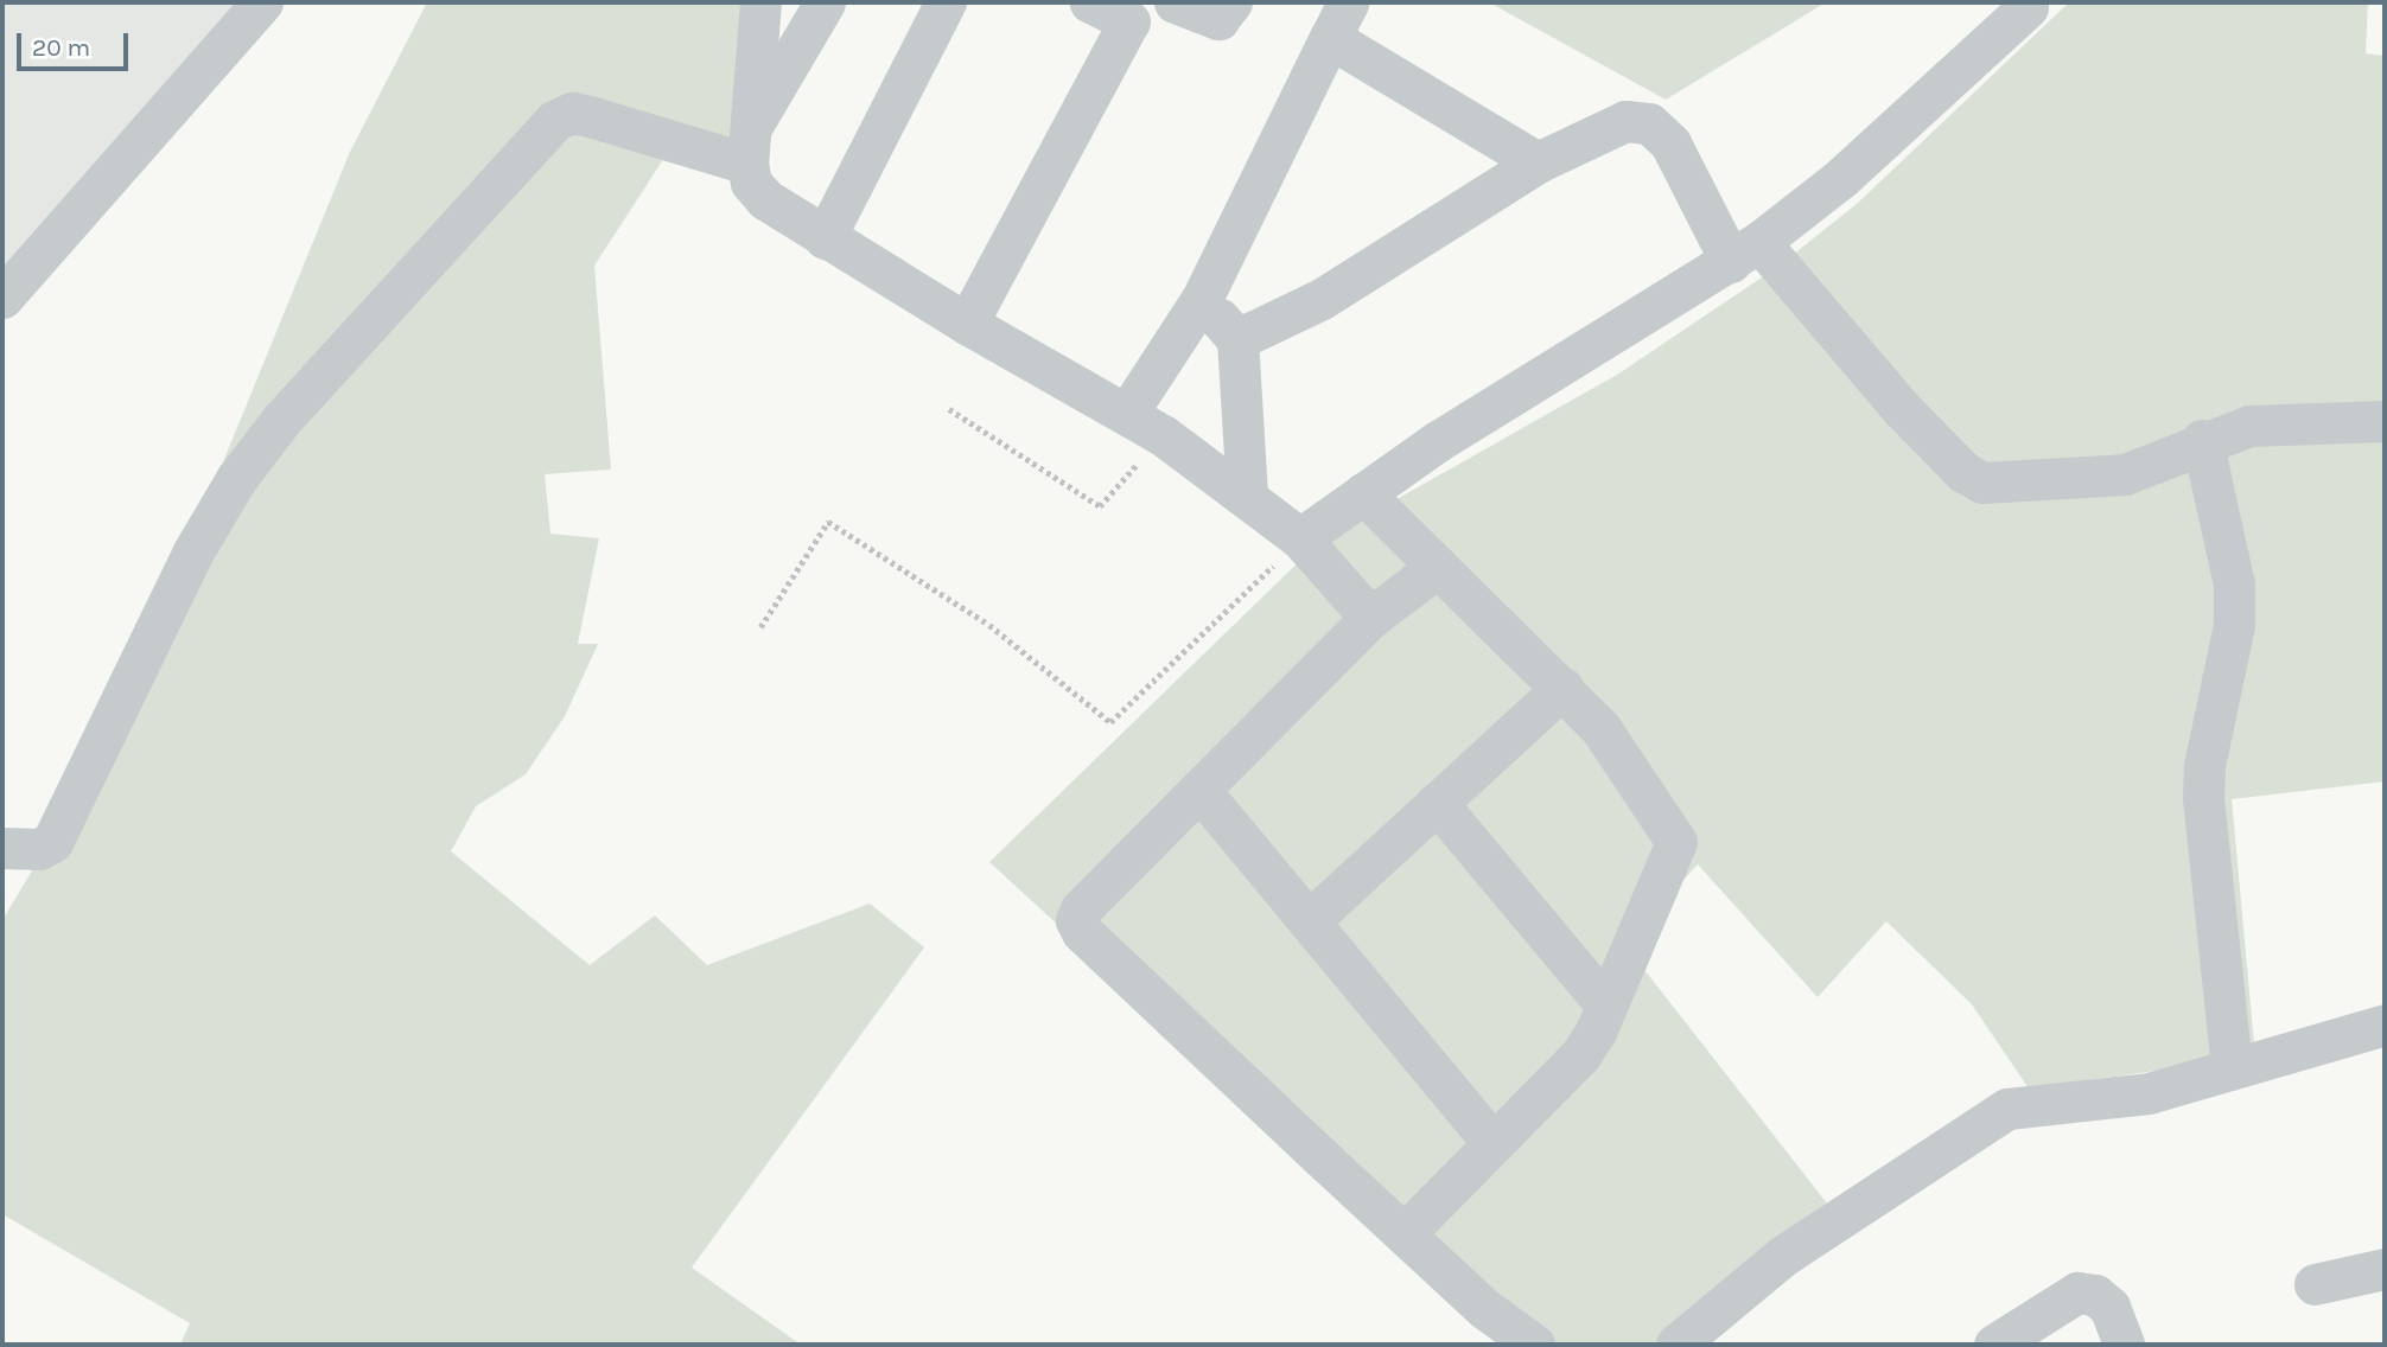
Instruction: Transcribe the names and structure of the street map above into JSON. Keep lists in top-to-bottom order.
{
  "scale_bar": "20 m"
}
